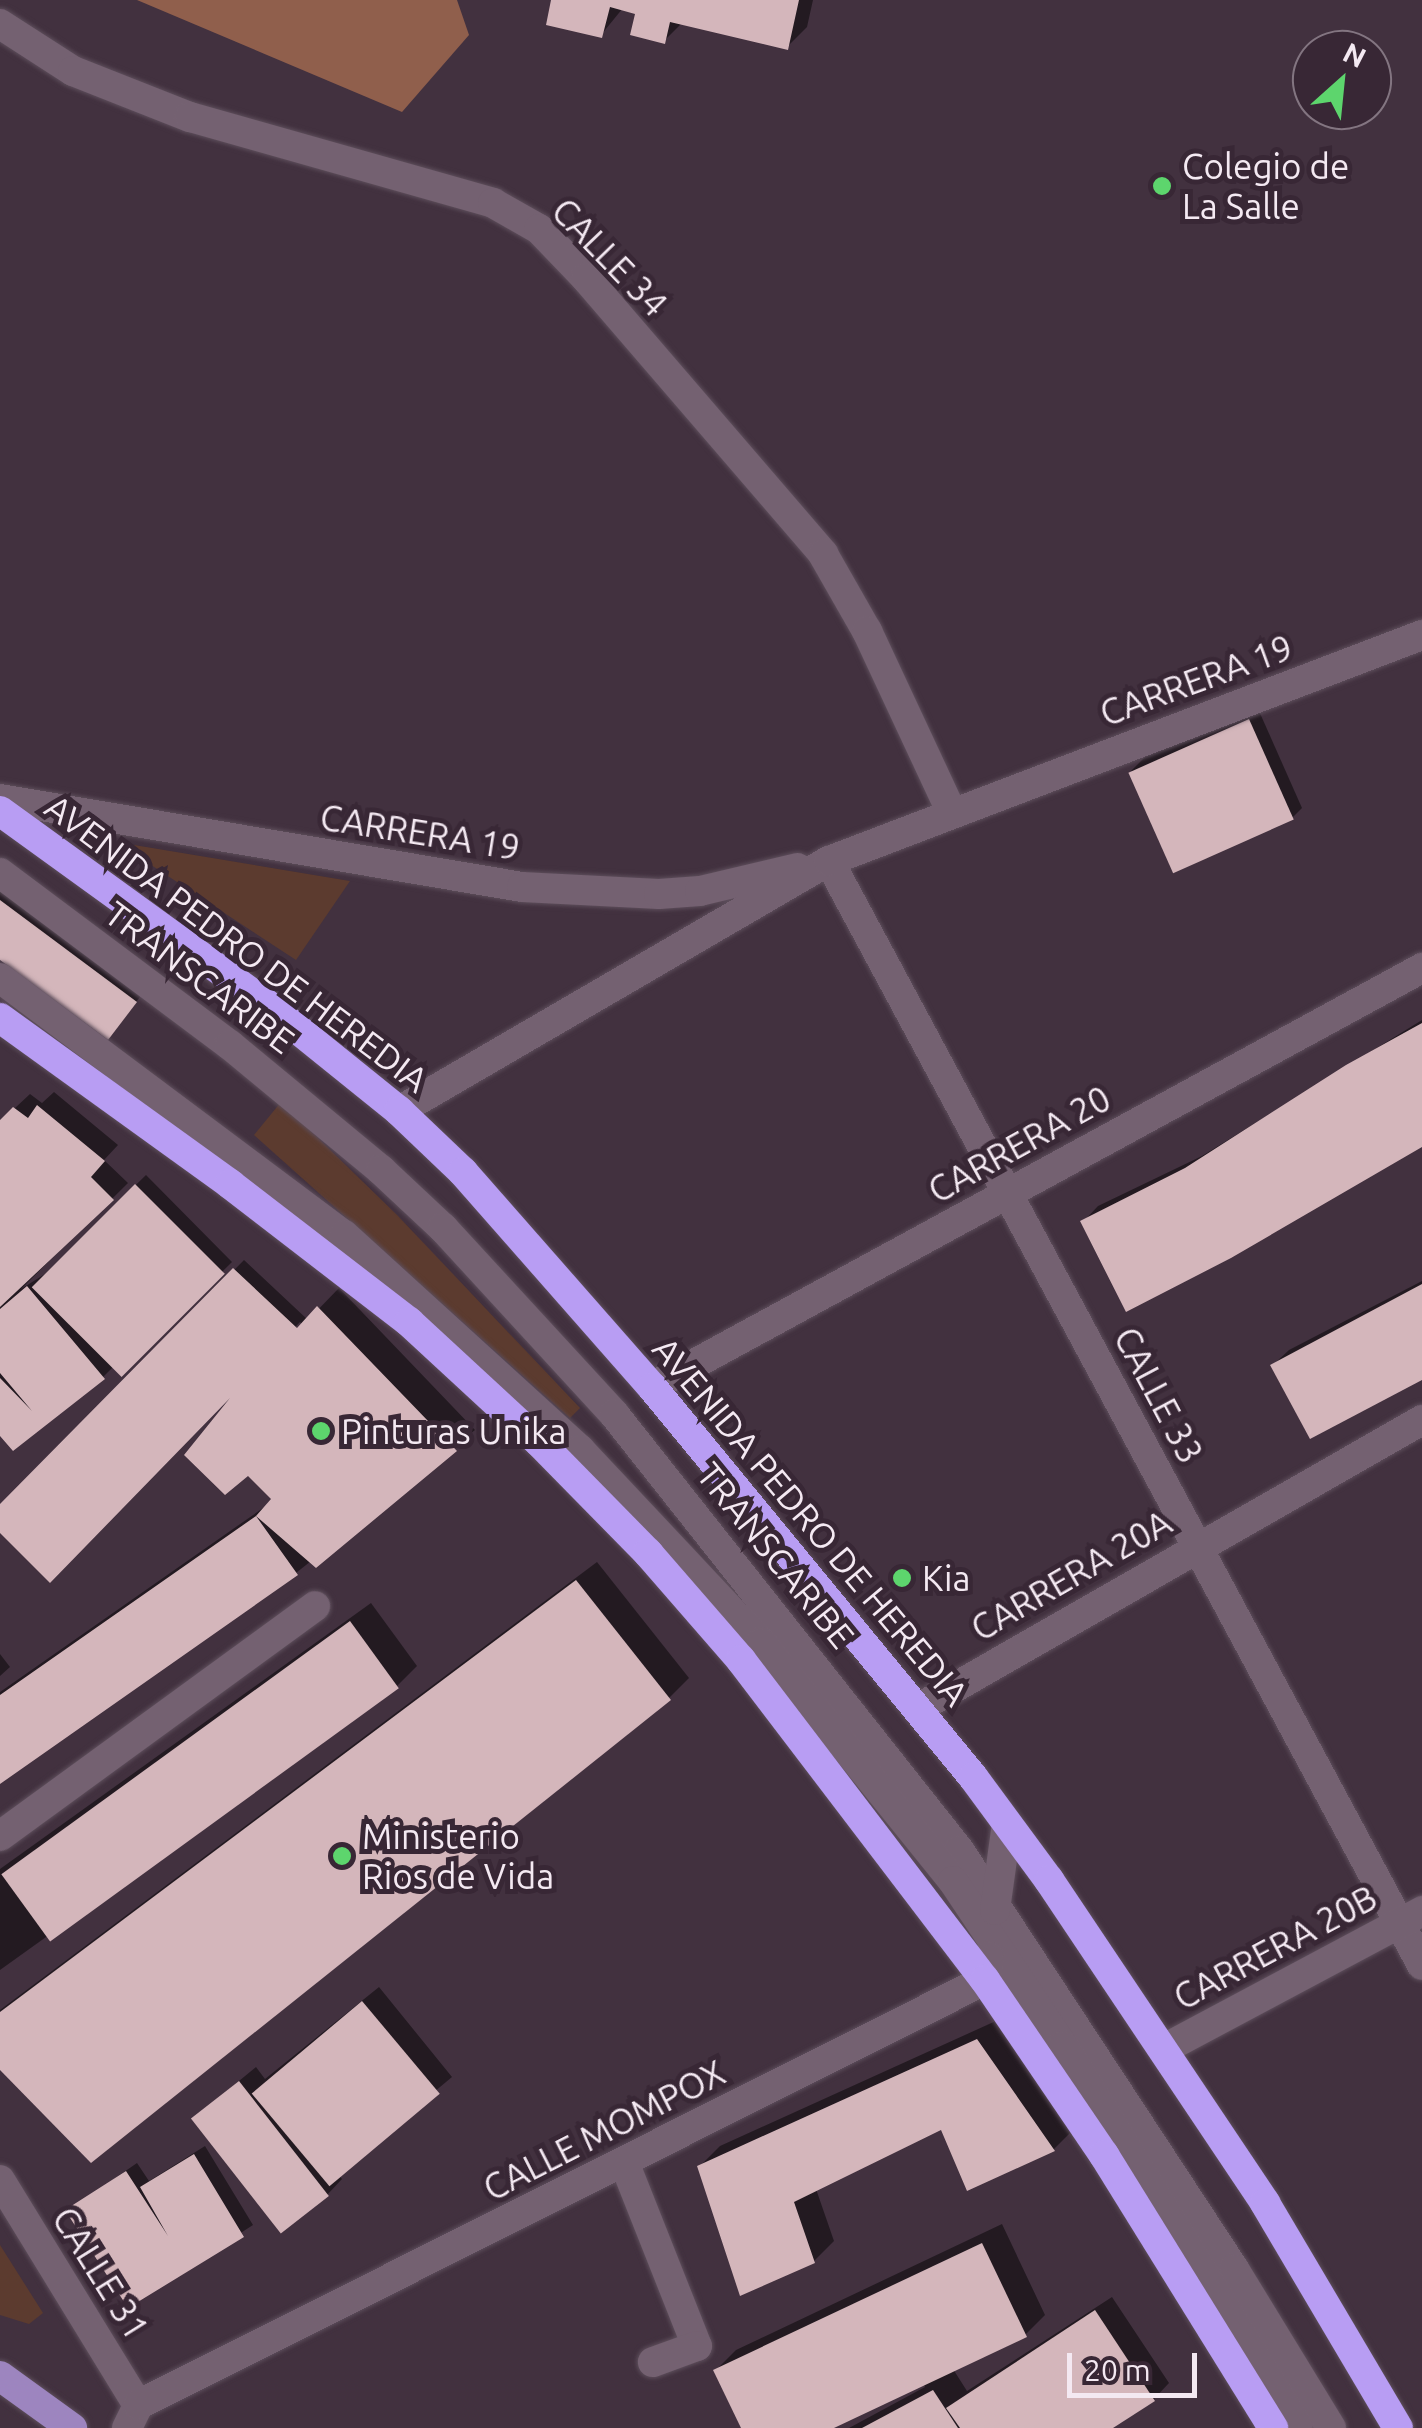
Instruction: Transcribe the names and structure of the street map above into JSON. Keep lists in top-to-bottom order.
{
  "streets": {
    "highway": ["AVENIDA PEDRO DE HEREDIA"],
    "street": [
      "CALLE 34",
      "CARRERA 19",
      "TRANSCARIBE",
      "CARRERA 20",
      "CALLE 33",
      "CARRERA 20A",
      "CARRERA 20B",
      "CALLE MOMPOX",
      "CALLE 31"
    ]
  },
  "crossings": [
    ["CALLE 34", "CARRERA 19"],
    ["CARRERA 19", "AVENIDA PEDRO DE HEREDIA"],
    ["CARRERA 19", "CALLE 33"],
    ["AVENIDA PEDRO DE HEREDIA", "CARRERA 20"],
    ["AVENIDA PEDRO DE HEREDIA", "CARRERA 20A"],
    ["AVENIDA PEDRO DE HEREDIA", "CARRERA 20B"],
    ["CARRERA 20", "CALLE 33"],
    ["CALLE 33", "CARRERA 20A"],
    ["CALLE 33", "CARRERA 20B"],
    ["CALLE MOMPOX", "CALLE 31"]
  ],
  "places": [
    "Colegio de La Salle",
    "Pinturas Unika",
    "Kia",
    "Ministerio Rios de Vida"
  ],
  "scale_bar": "20 m",
  "north": "top right"
}
